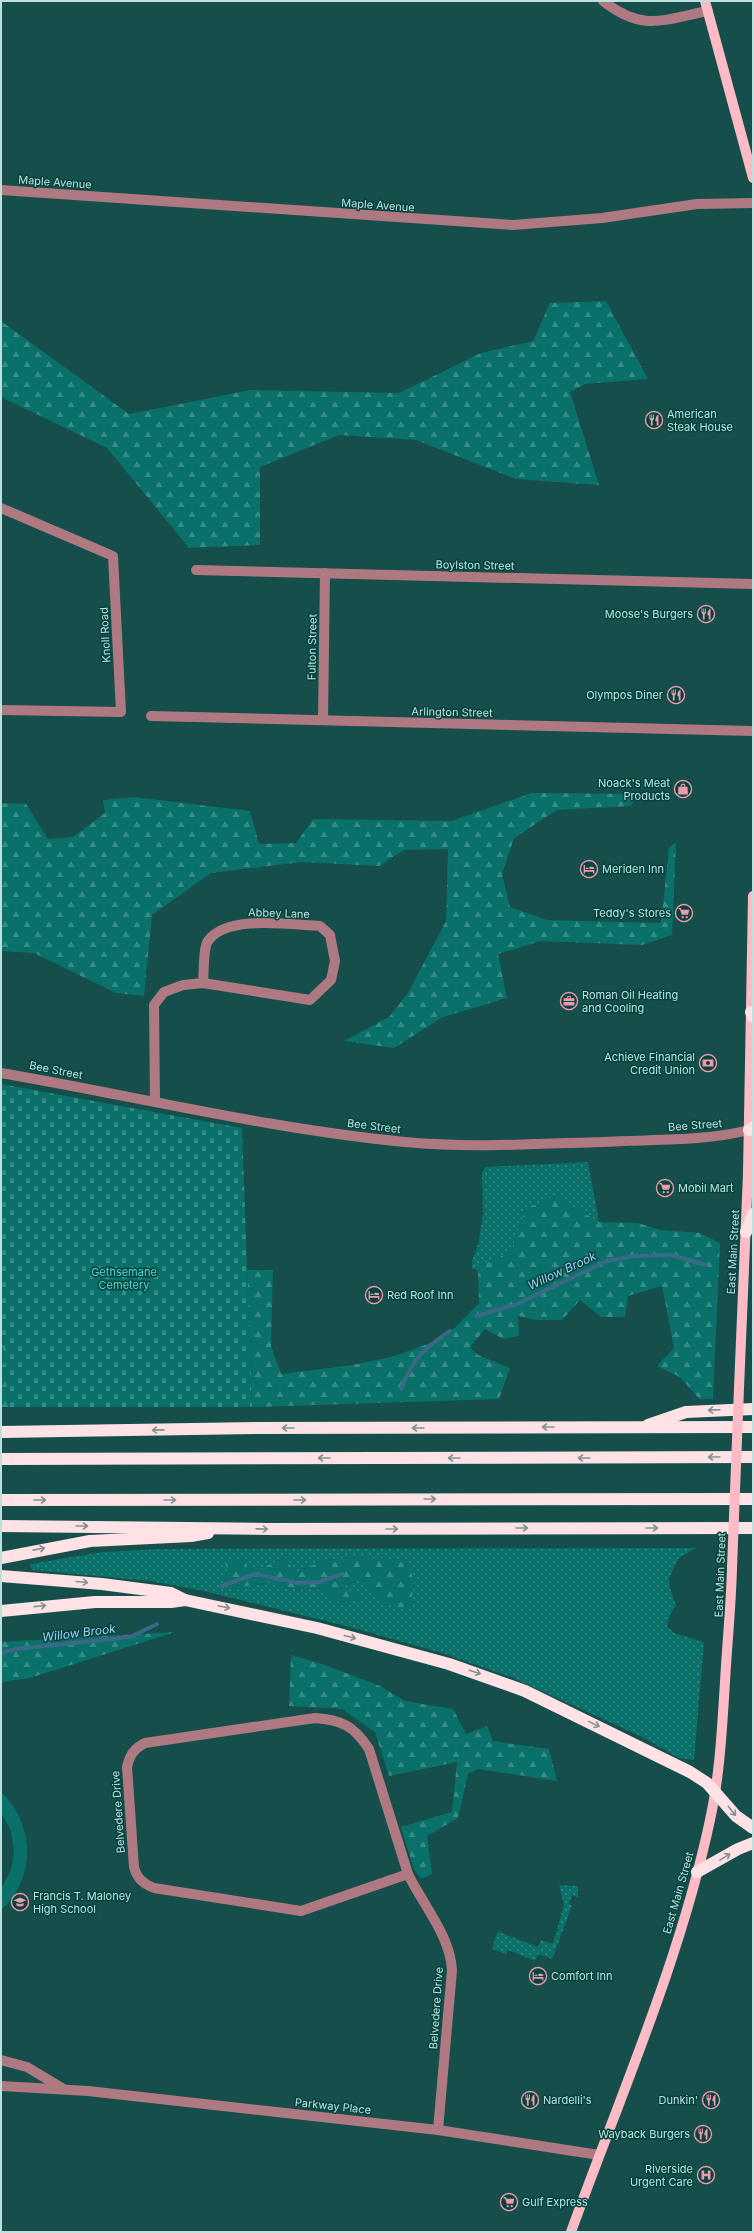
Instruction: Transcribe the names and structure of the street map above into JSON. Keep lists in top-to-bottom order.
{
  "streets": {
    "main road": ["East Main Street"],
    "street": [
      "Maple Avenue",
      "Boylston Street",
      "Knoll Road",
      "Fulton Street",
      "Arlington Street",
      "Abbey Lane",
      "Bee Street",
      "Belvedere Drive",
      "Parkway Place"
    ]
  },
  "crossings": [
    ["Boylston Street", "Fulton Street"],
    ["Fulton Street", "Arlington Street"],
    ["Abbey Lane", "Bee Street"],
    ["Bee Street", "East Main Street"],
    ["East Main Street", "Parkway Place"],
    ["Belvedere Drive", "Parkway Place"]
  ],
  "water": ["Willow Brook"],
  "parks": ["Gethsemane Cemetery"],
  "places": {
    "restaurant": [
      "American Steak House",
      "Moose's Burgers",
      "Olympos Diner",
      "Nardelli's",
      "Dunkin'",
      "Wayback Burgers"
    ],
    "shop": ["Noack's Meat Products"],
    "hotel": ["Meriden Inn", "Red Roof Inn", "Comfort Inn"],
    "supermarket": ["Teddy's Stores", "Mobil Mart", "Gulf Express"],
    "office": ["Roman Oil Heating and Cooling"],
    "bank": ["Achieve Financial Credit Union"],
    "school or university": ["Francis T. Maloney High School"],
    "hospital": ["Riverside Urgent Care"]
  }
}
